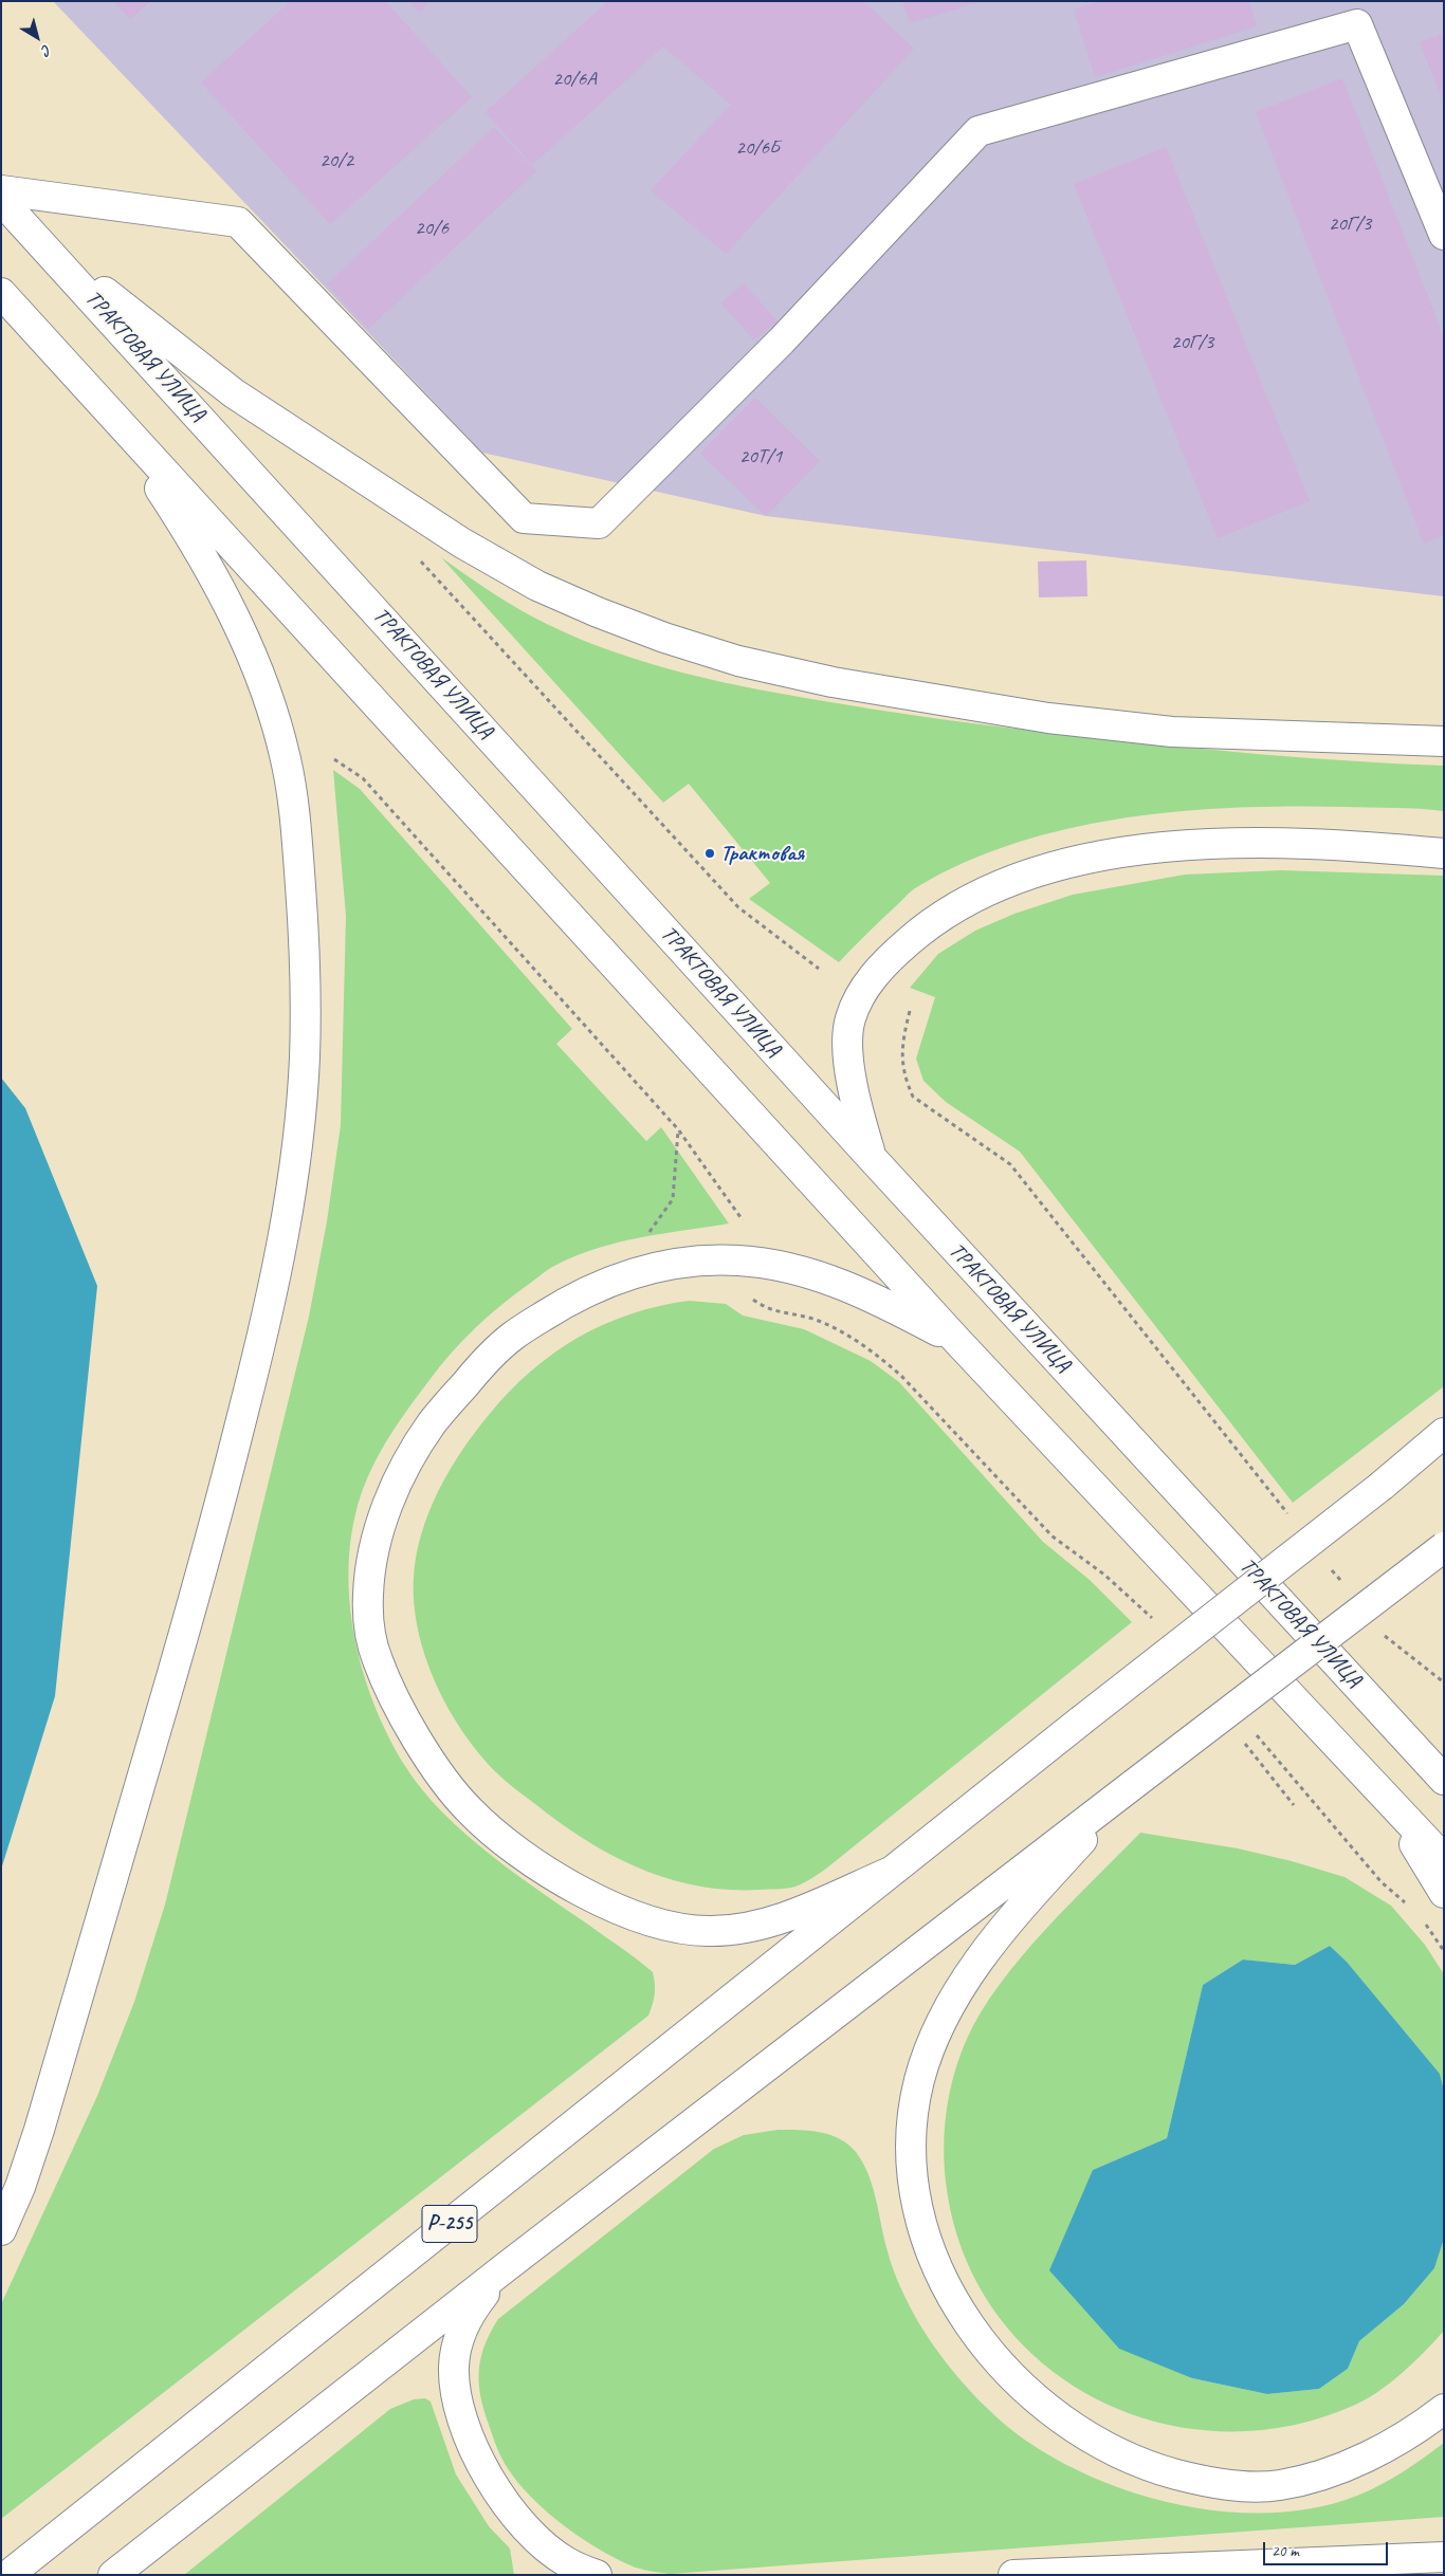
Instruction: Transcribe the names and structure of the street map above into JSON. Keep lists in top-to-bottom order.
{
  "streets": {
    "main road": ["ТРАКТОВАЯ УЛИЦА", "Р-255"]
  },
  "places": ["Трактовая"],
  "house_numbers": [
    "20/6А",
    "20/6Б",
    "20/2",
    "20Г/3",
    "20/6",
    "20Г/3",
    "20Т/1"
  ],
  "scale_bar": "20 m",
  "north": "bottom right"
}
